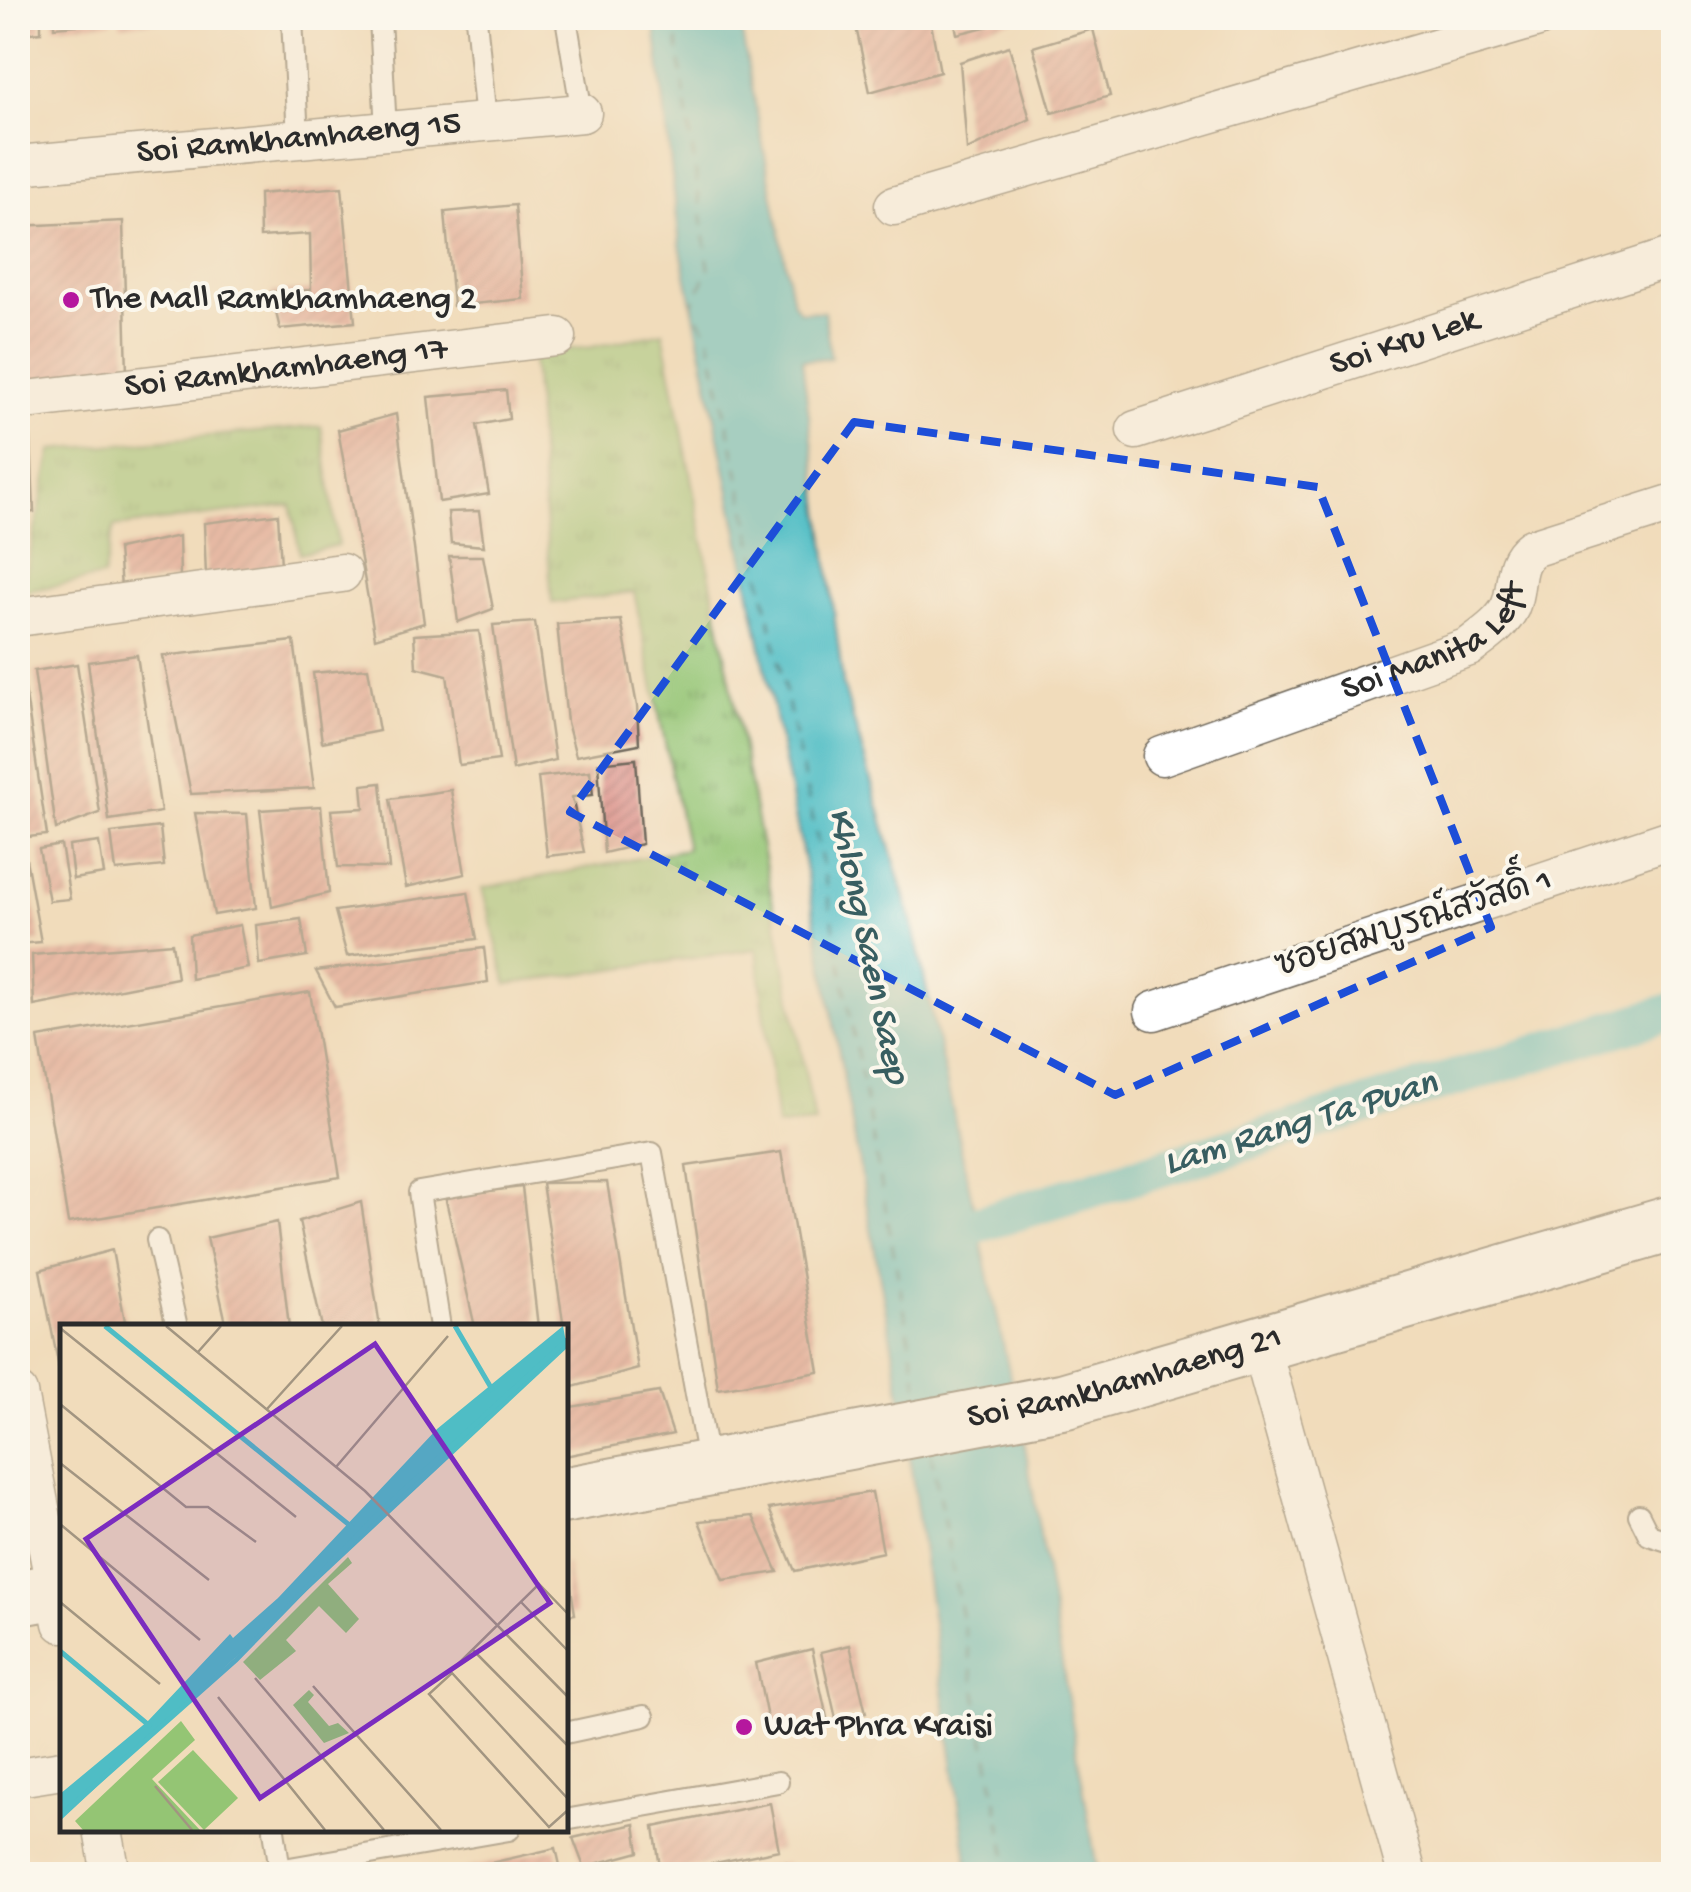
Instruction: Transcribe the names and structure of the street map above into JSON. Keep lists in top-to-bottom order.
{
  "streets": {
    "street": [
      "Soi Ramkhamhaeng 15",
      "Soi Kru Lek",
      "Soi Ramkhamhaeng 17",
      "Soi Manita Left",
      "ซอยสมบูรณ์สวัสดิ์ 1",
      "Soi Ramkhamhaeng 21"
    ]
  },
  "water": ["Khlong Saen Saep", "Lam Rang Ta Puan"],
  "places": ["The Mall Ramkhamhaeng 2", "Wat Phra Kraisi"]
}
